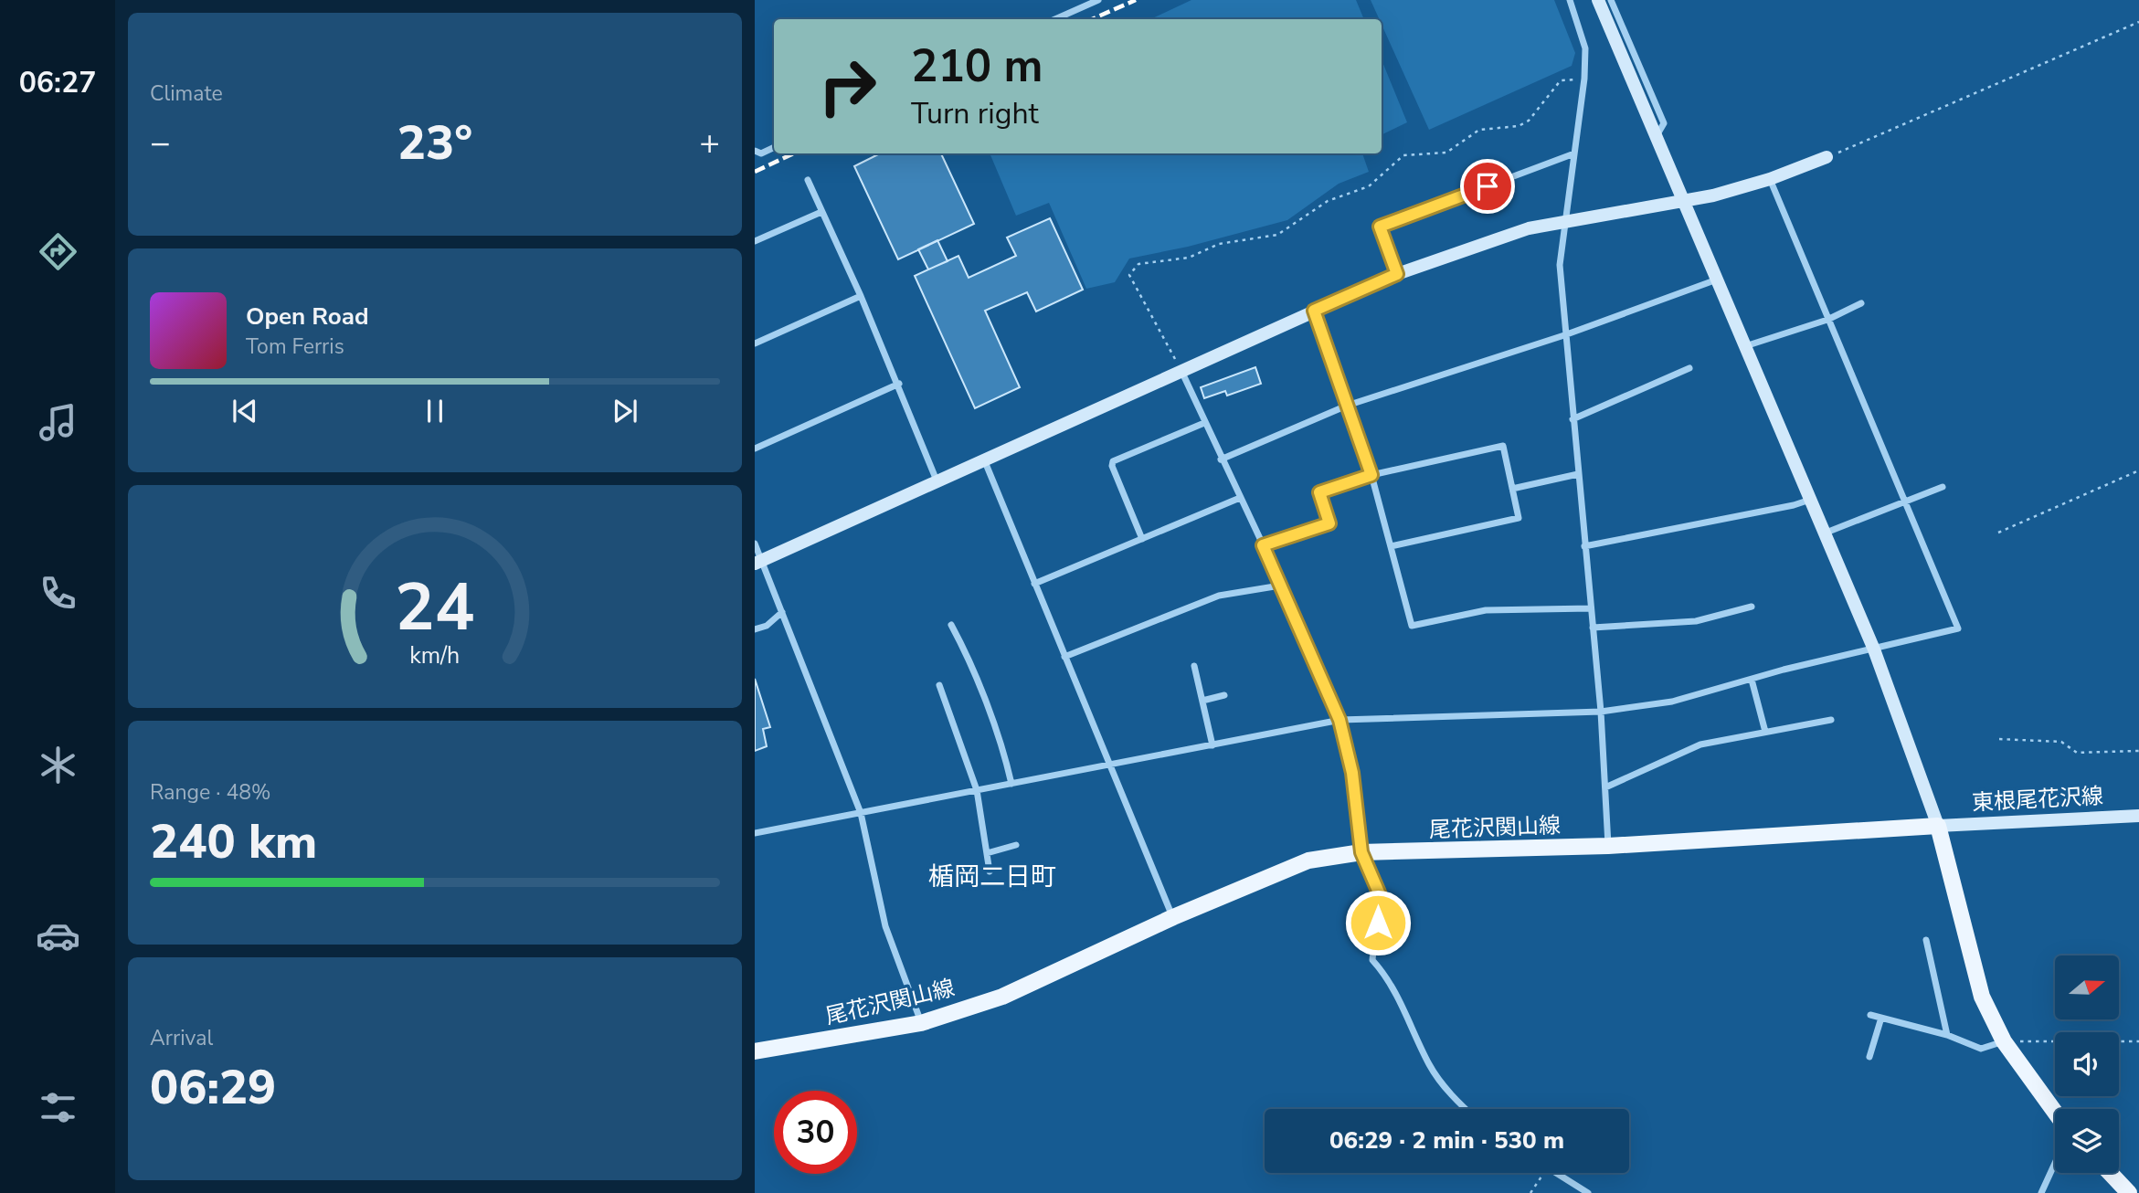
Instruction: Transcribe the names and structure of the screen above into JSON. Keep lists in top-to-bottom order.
{
  "streets": {
    "main road": ["尾花沢関山線"],
    "street": ["東根尾花沢線"]
  },
  "crossings": [
    ["東根尾花沢線", "尾花沢関山線"]
  ],
  "districts": ["楯岡二日町"],
  "north": "right",
  "page": {
    "tabs": "06:27",
    "tile": [
      "Climate",
      ["Range · 48%", "240 km"],
      ["Arrival", "06:29"]
    ],
    "turn": ["210 m", "Turn right"],
    "heat": ["−", "23°", "+"],
    "song": ["Open Road", "Tom Ferris"],
    "limit": "30",
    "trip": "06:29 · 2 min · 530 m",
    "gauge": ["24", "km/h"]
  }
}
